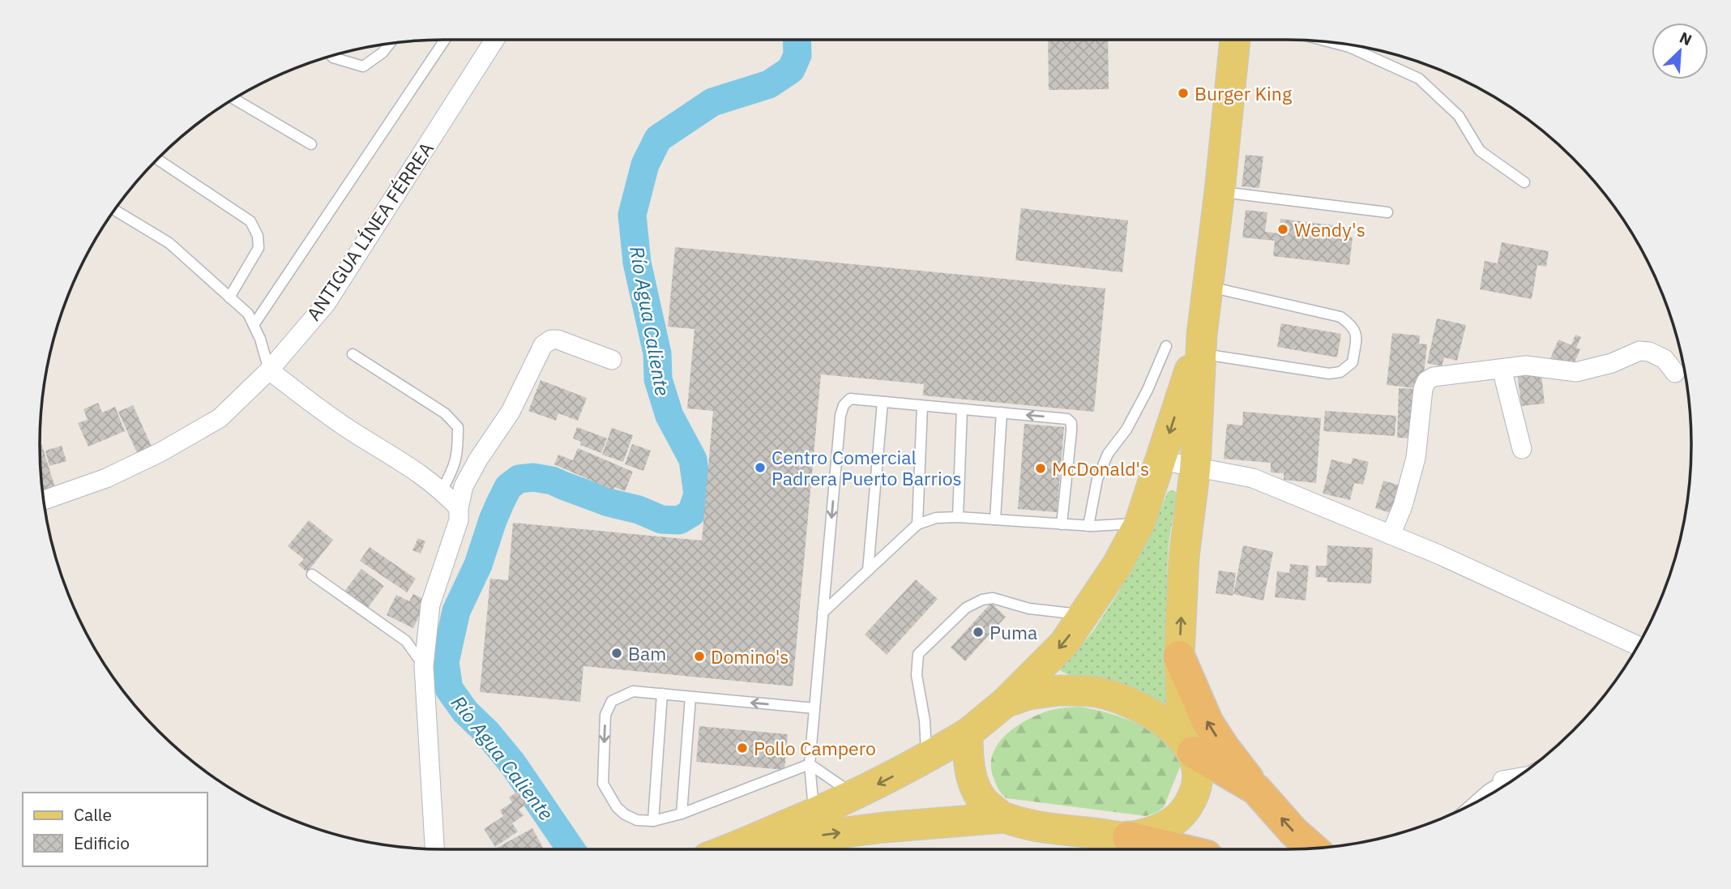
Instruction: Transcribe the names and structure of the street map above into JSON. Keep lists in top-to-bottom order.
{
  "streets": {
    "street": ["ANTIGUA LÍNEA FÉRREA"]
  },
  "water": ["Río Agua Caliente"],
  "places": [
    "Burger King",
    "Wendy's",
    "Centro Comercial Padrera Puerto Barrios",
    "McDonald's",
    "Puma",
    "Bam",
    "Domino's",
    "Pollo Campero"
  ],
  "legend": ["Calle", "Edificio"],
  "north": "top right"
}
